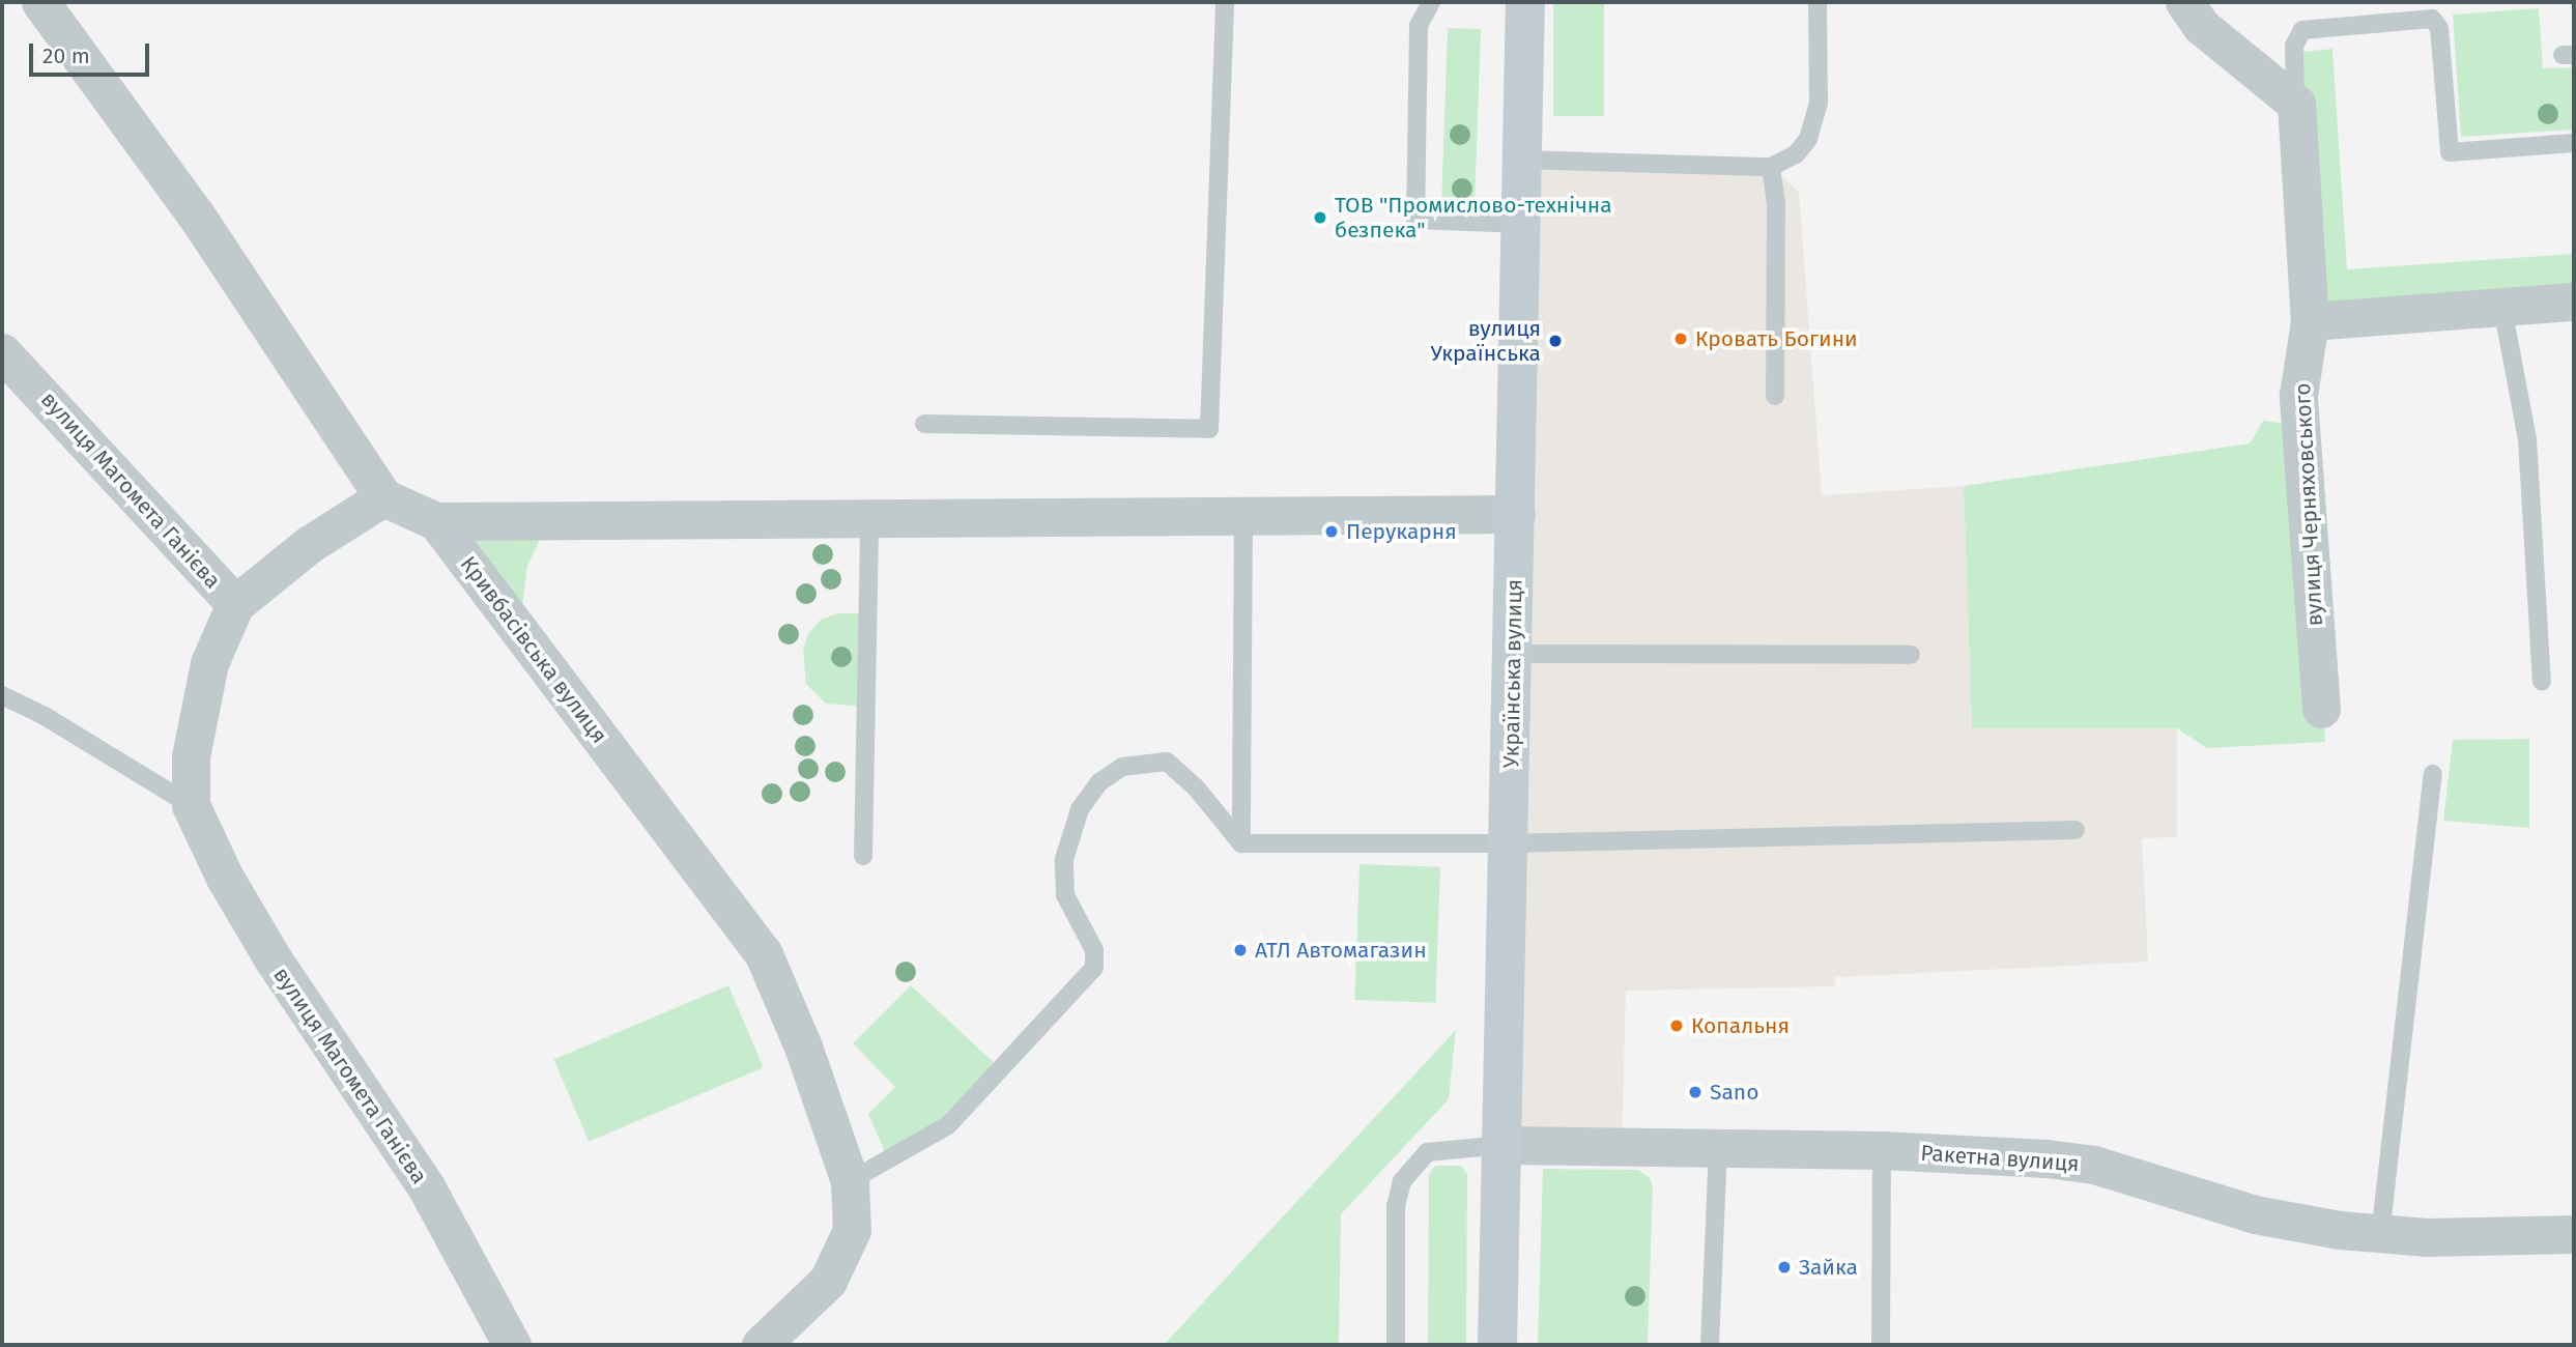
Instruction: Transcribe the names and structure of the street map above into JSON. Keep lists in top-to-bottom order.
{
  "streets": {
    "main road": ["Українська вулиця"],
    "street": [
      "вулиця Магомета Ганієва",
      "вулиця Черняховського",
      "Кривбасівська вулиця",
      "Ракетна вулиця"
    ]
  },
  "crossings": [
    ["Українська вулиця", "Ракетна вулиця"]
  ],
  "places": [
    "ТОВ \"Промислово-технічна безпека\"",
    "Кровать Богини",
    "вулиця Українська",
    "Перукарня",
    "АТЛ Автомагазин",
    "Копальня",
    "Sano",
    "Зайка"
  ],
  "scale_bar": "20 m"
}
